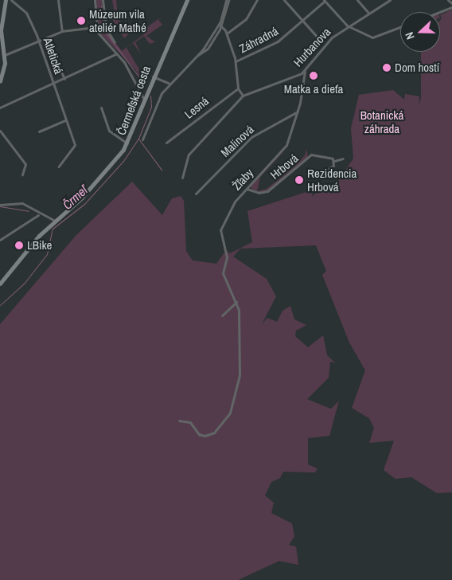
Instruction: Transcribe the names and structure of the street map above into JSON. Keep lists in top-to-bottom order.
{
  "streets": {
    "main road": ["Čermeľská cesta"],
    "street": [
      "Záhradná",
      "Hurbanova",
      "Atletická",
      "Lesná",
      "Malinová",
      "Hrbová",
      "Žľaby"
    ]
  },
  "crossings": [
    ["Hurbanova", "Žľaby"],
    ["Malinová", "Žľaby"],
    ["Hrbová", "Žľaby"]
  ],
  "water": ["Črmeľ"],
  "parks": ["Botanická záhrada"],
  "places": [
    "Múzeum vila ateliér Mathé",
    "Dom hostí",
    "Matka a dieťa",
    "Rezidencia Hrbová",
    "LBike"
  ],
  "north": "left"
}
